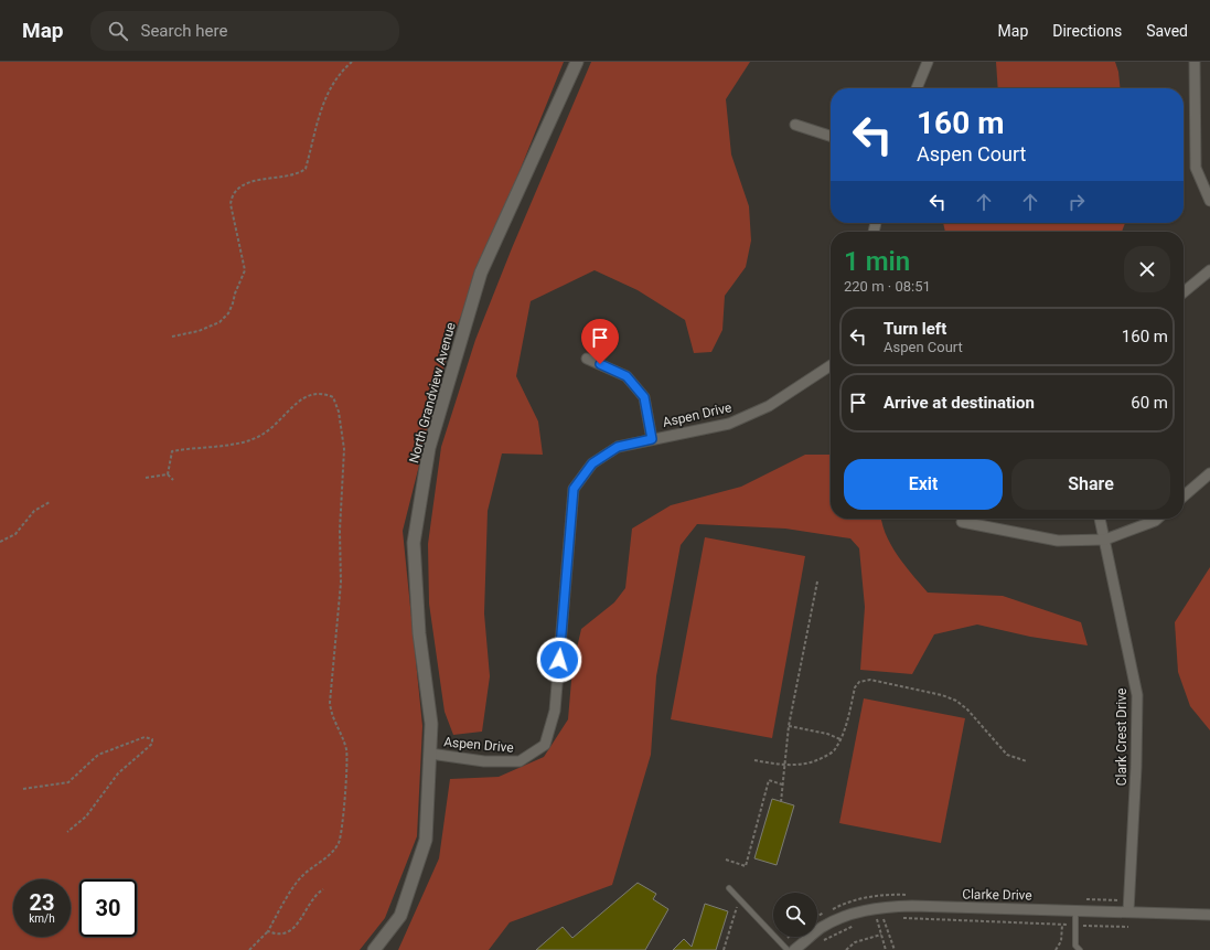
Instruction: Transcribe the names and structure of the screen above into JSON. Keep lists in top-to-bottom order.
{
  "streets": {
    "street": [
      "North Grandview Avenue",
      "Aspen Drive",
      "Clark Crest Drive",
      "Clarke Drive"
    ]
  },
  "crossings": [
    ["North Grandview Avenue", "Aspen Drive"],
    ["Clark Crest Drive", "Clarke Drive"]
  ],
  "page": {
    "header": "Map",
    "search": "Search here",
    "nav": ["Map", "Directions", "Saved"],
    "turn": ["160 m", "Aspen Court"],
    "heading": ["1 min", "220 m · 08:51"],
    "list": [
      {
        "name": "Turn left",
        "note": "Aspen Court",
        "value": "160 m"
      },
      {
        "name": "Arrive at destination",
        "value": "60 m"
      }
    ],
    "buttons": ["Exit", "Share"],
    "speed": "23 km/h",
    "limit": "30"
  }
}
